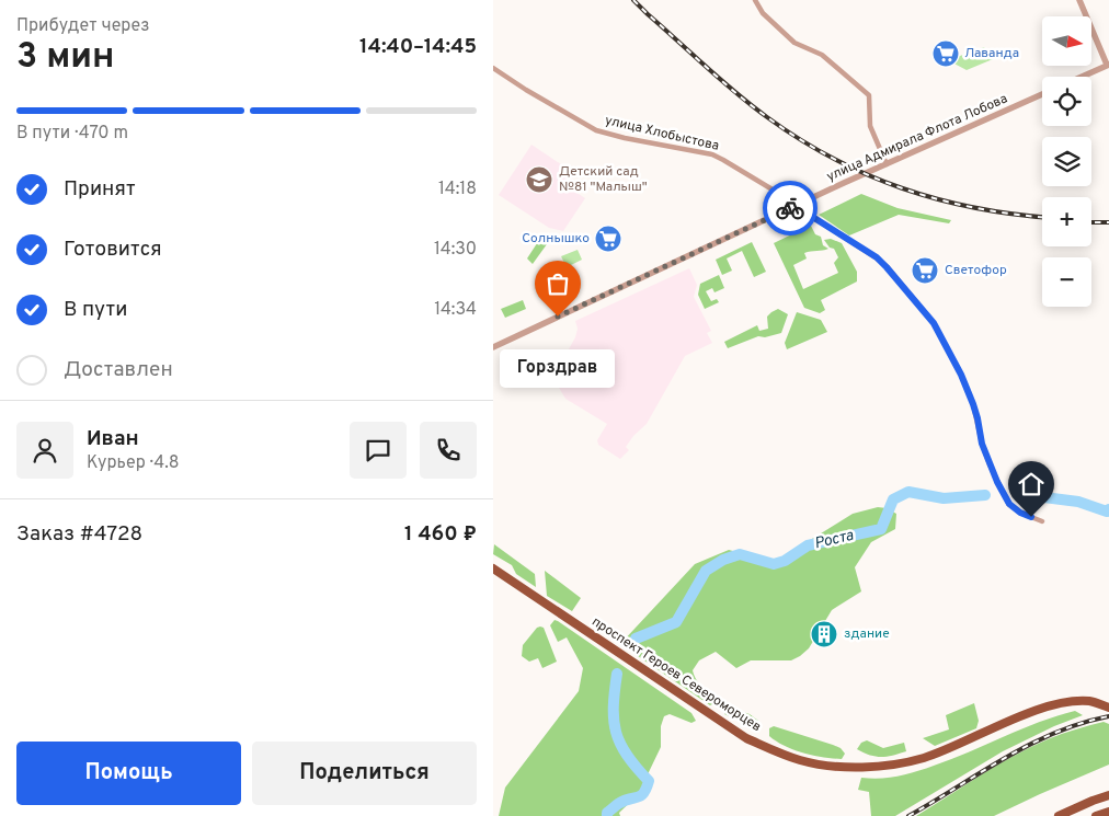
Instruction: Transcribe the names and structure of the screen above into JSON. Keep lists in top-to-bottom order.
{
  "streets": {
    "main road": ["проспект Героев Североморцев"],
    "street": ["улица Хлобыстова", "улица Адмирала Флота Лобова"]
  },
  "crossings": [
    ["улица Хлобыстова", "улица Адмирала Флота Лобова"]
  ],
  "water": ["Роста"],
  "places": {
    "supermarket": ["Лаванда", "Солнышко", "Светофор"],
    "school or university": ["Детский сад №81 \"Малыш\""],
    "other": ["Горздрав"],
    "building": ["здание"]
  },
  "north": "right",
  "page": {
    "heading": ["3 мин", "Прибудет через", "14:40–14:45"],
    "panel": [
      "Иван",
      "Курьер · 4.8",
      "Заказ #4728",
      "1 460 ₽"
    ],
    "map_buttons": ["+", "−"],
    "bar": "В пути · 470 m",
    "list": [
      ["Принят", "14:18"],
      ["Готовится", "14:30"],
      ["В пути", "14:34"],
      "Доставлен"
    ],
    "bubble": "Горздрав",
    "buttons": ["Помощь", "Поделиться"]
  }
}
